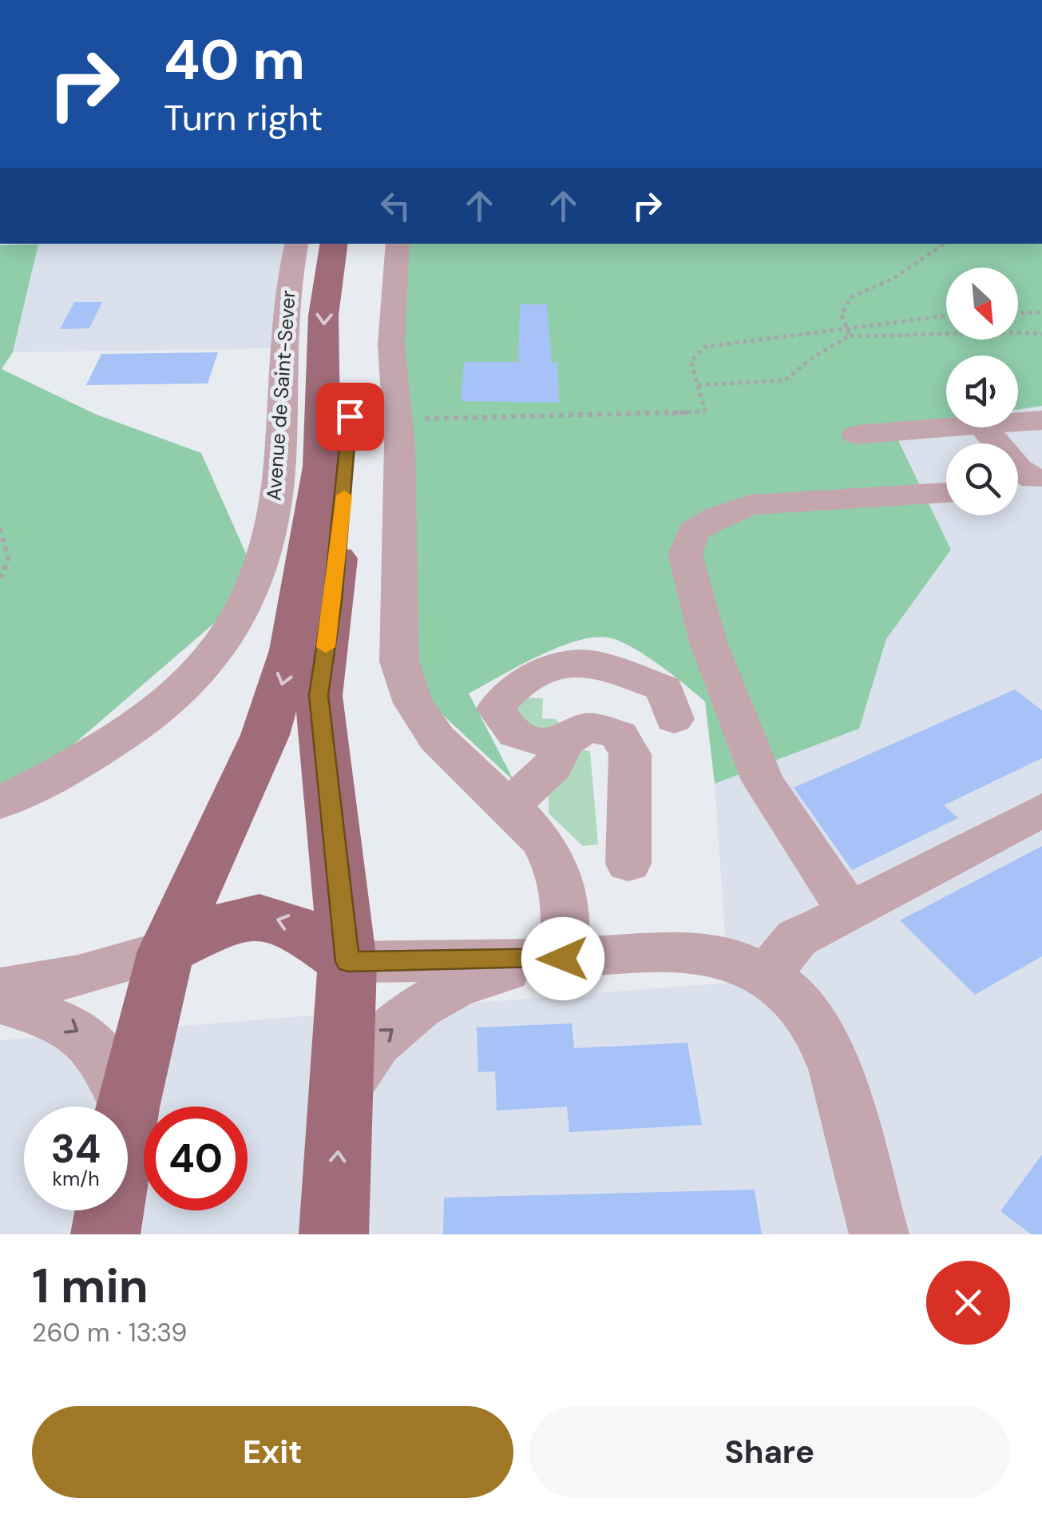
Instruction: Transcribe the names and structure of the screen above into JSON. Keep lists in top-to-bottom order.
{
  "streets": {
    "street": ["Avenue de Saint-Sever"]
  },
  "north": "bottom right",
  "page": {
    "turn": ["40 m", "Turn right"],
    "speed": "34 km/h",
    "limit": "40",
    "heading": ["1 min", "260 m · 13:39"],
    "buttons": ["Exit", "Share"]
  }
}
